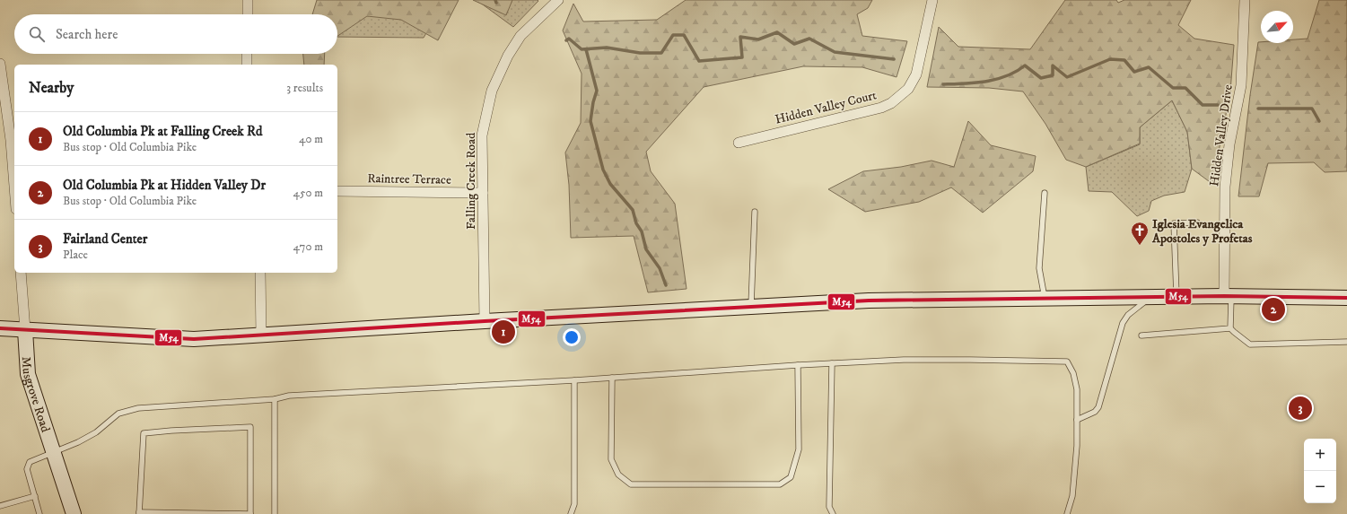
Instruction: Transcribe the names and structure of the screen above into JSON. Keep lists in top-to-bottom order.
{
  "streets": {
    "main road": ["Musgrove Road"],
    "street": [
      "Hidden Valley Court",
      "Hidden Valley Drive",
      "Raintree Terrace",
      "Falling Creek Road"
    ]
  },
  "crossings": [
    ["Raintree Terrace", "Falling Creek Road"]
  ],
  "places": {
    "church": ["Iglesia Evangelica Apostoles y Profetas"]
  },
  "lines": ["transit line M54"],
  "north": "top right",
  "page": {
    "search": "Search here",
    "heading": ["Nearby", "3 results"],
    "list": [
      {
        "mark": "1",
        "name": "Old Columbia Pk at Falling Creek Rd",
        "note": "Bus stop · Old Columbia Pike",
        "value": "40 m"
      },
      {
        "mark": "2",
        "name": "Old Columbia Pk at Hidden Valley Dr",
        "note": "Bus stop · Old Columbia Pike",
        "value": "450 m"
      },
      {
        "mark": "3",
        "name": "Fairland Center",
        "note": "Place",
        "value": "470 m"
      }
    ],
    "pins": ["2", "1", "3"],
    "map_buttons": ["+", "−"]
  }
}
